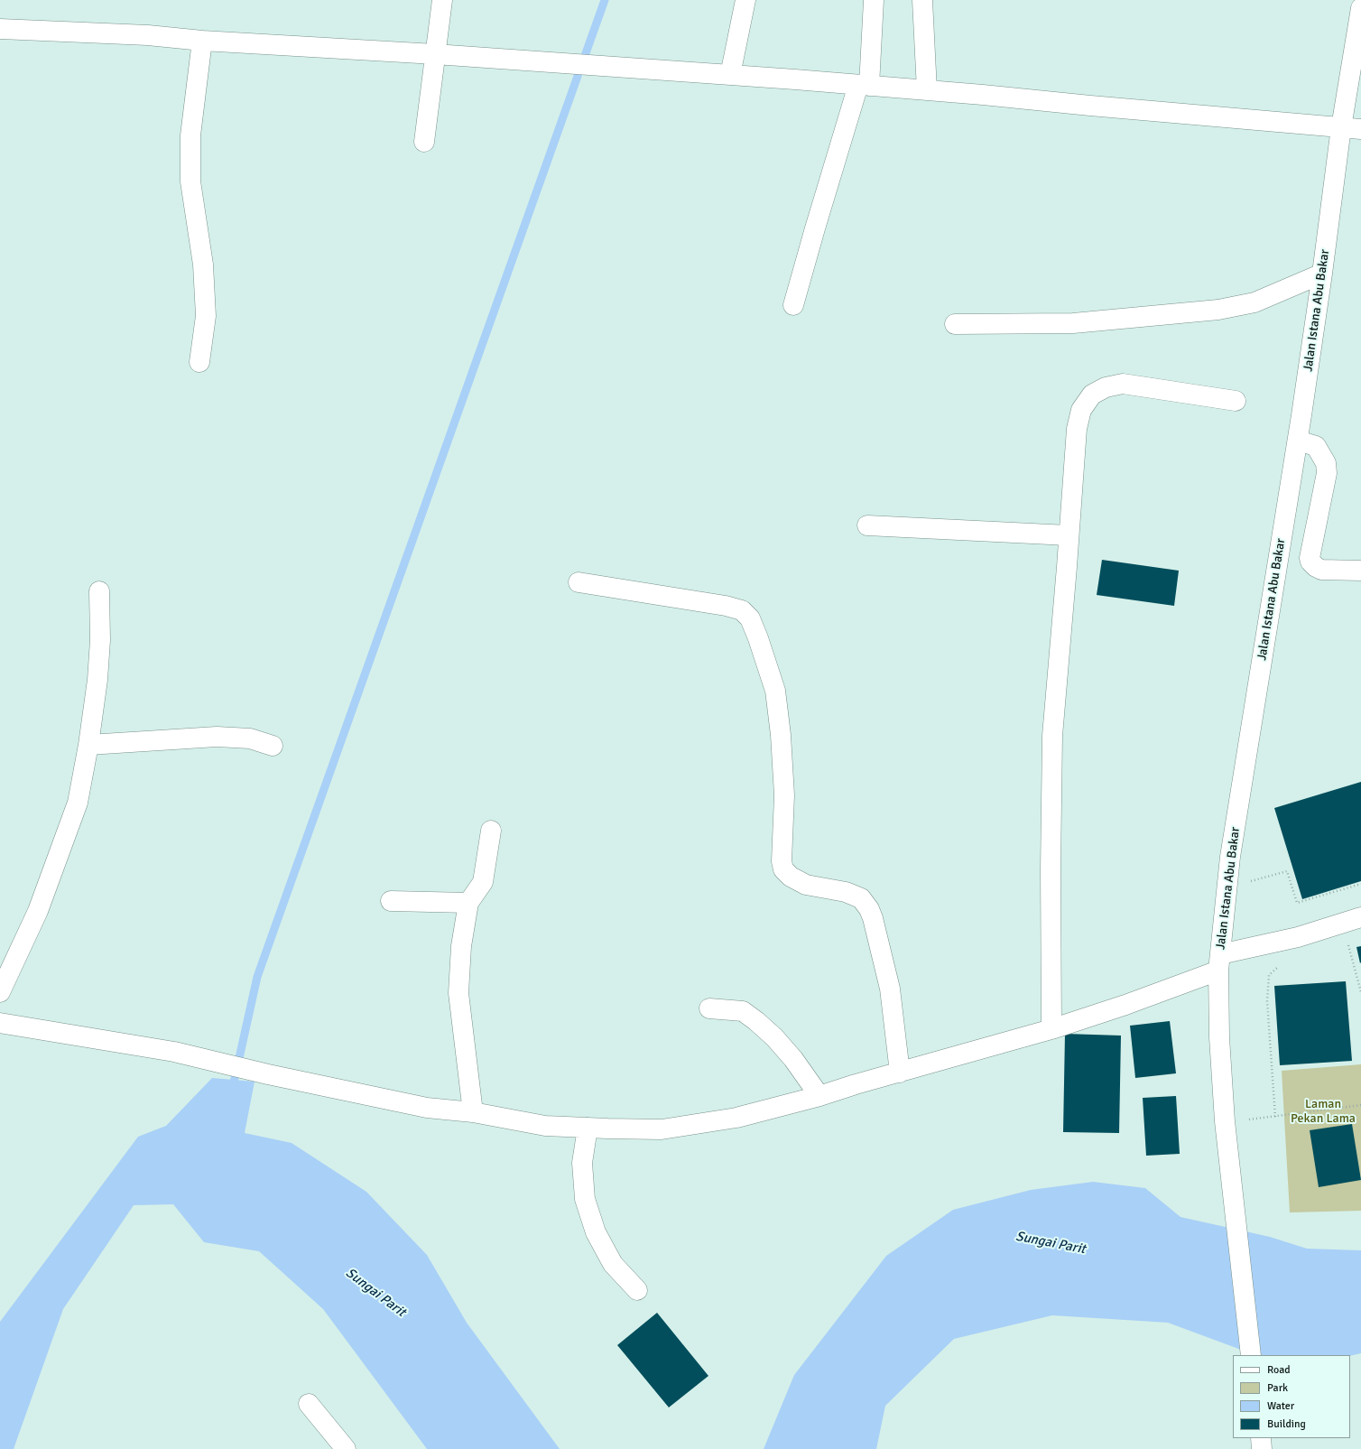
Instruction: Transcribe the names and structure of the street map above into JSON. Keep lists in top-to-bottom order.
{
  "streets": {
    "street": ["Jalan Istana Abu Bakar"]
  },
  "water": ["Sungai Parit"],
  "parks": ["Laman Pekan Lama"],
  "legend": [
    "Road",
    "Park",
    "Water",
    "Building"
  ]
}
